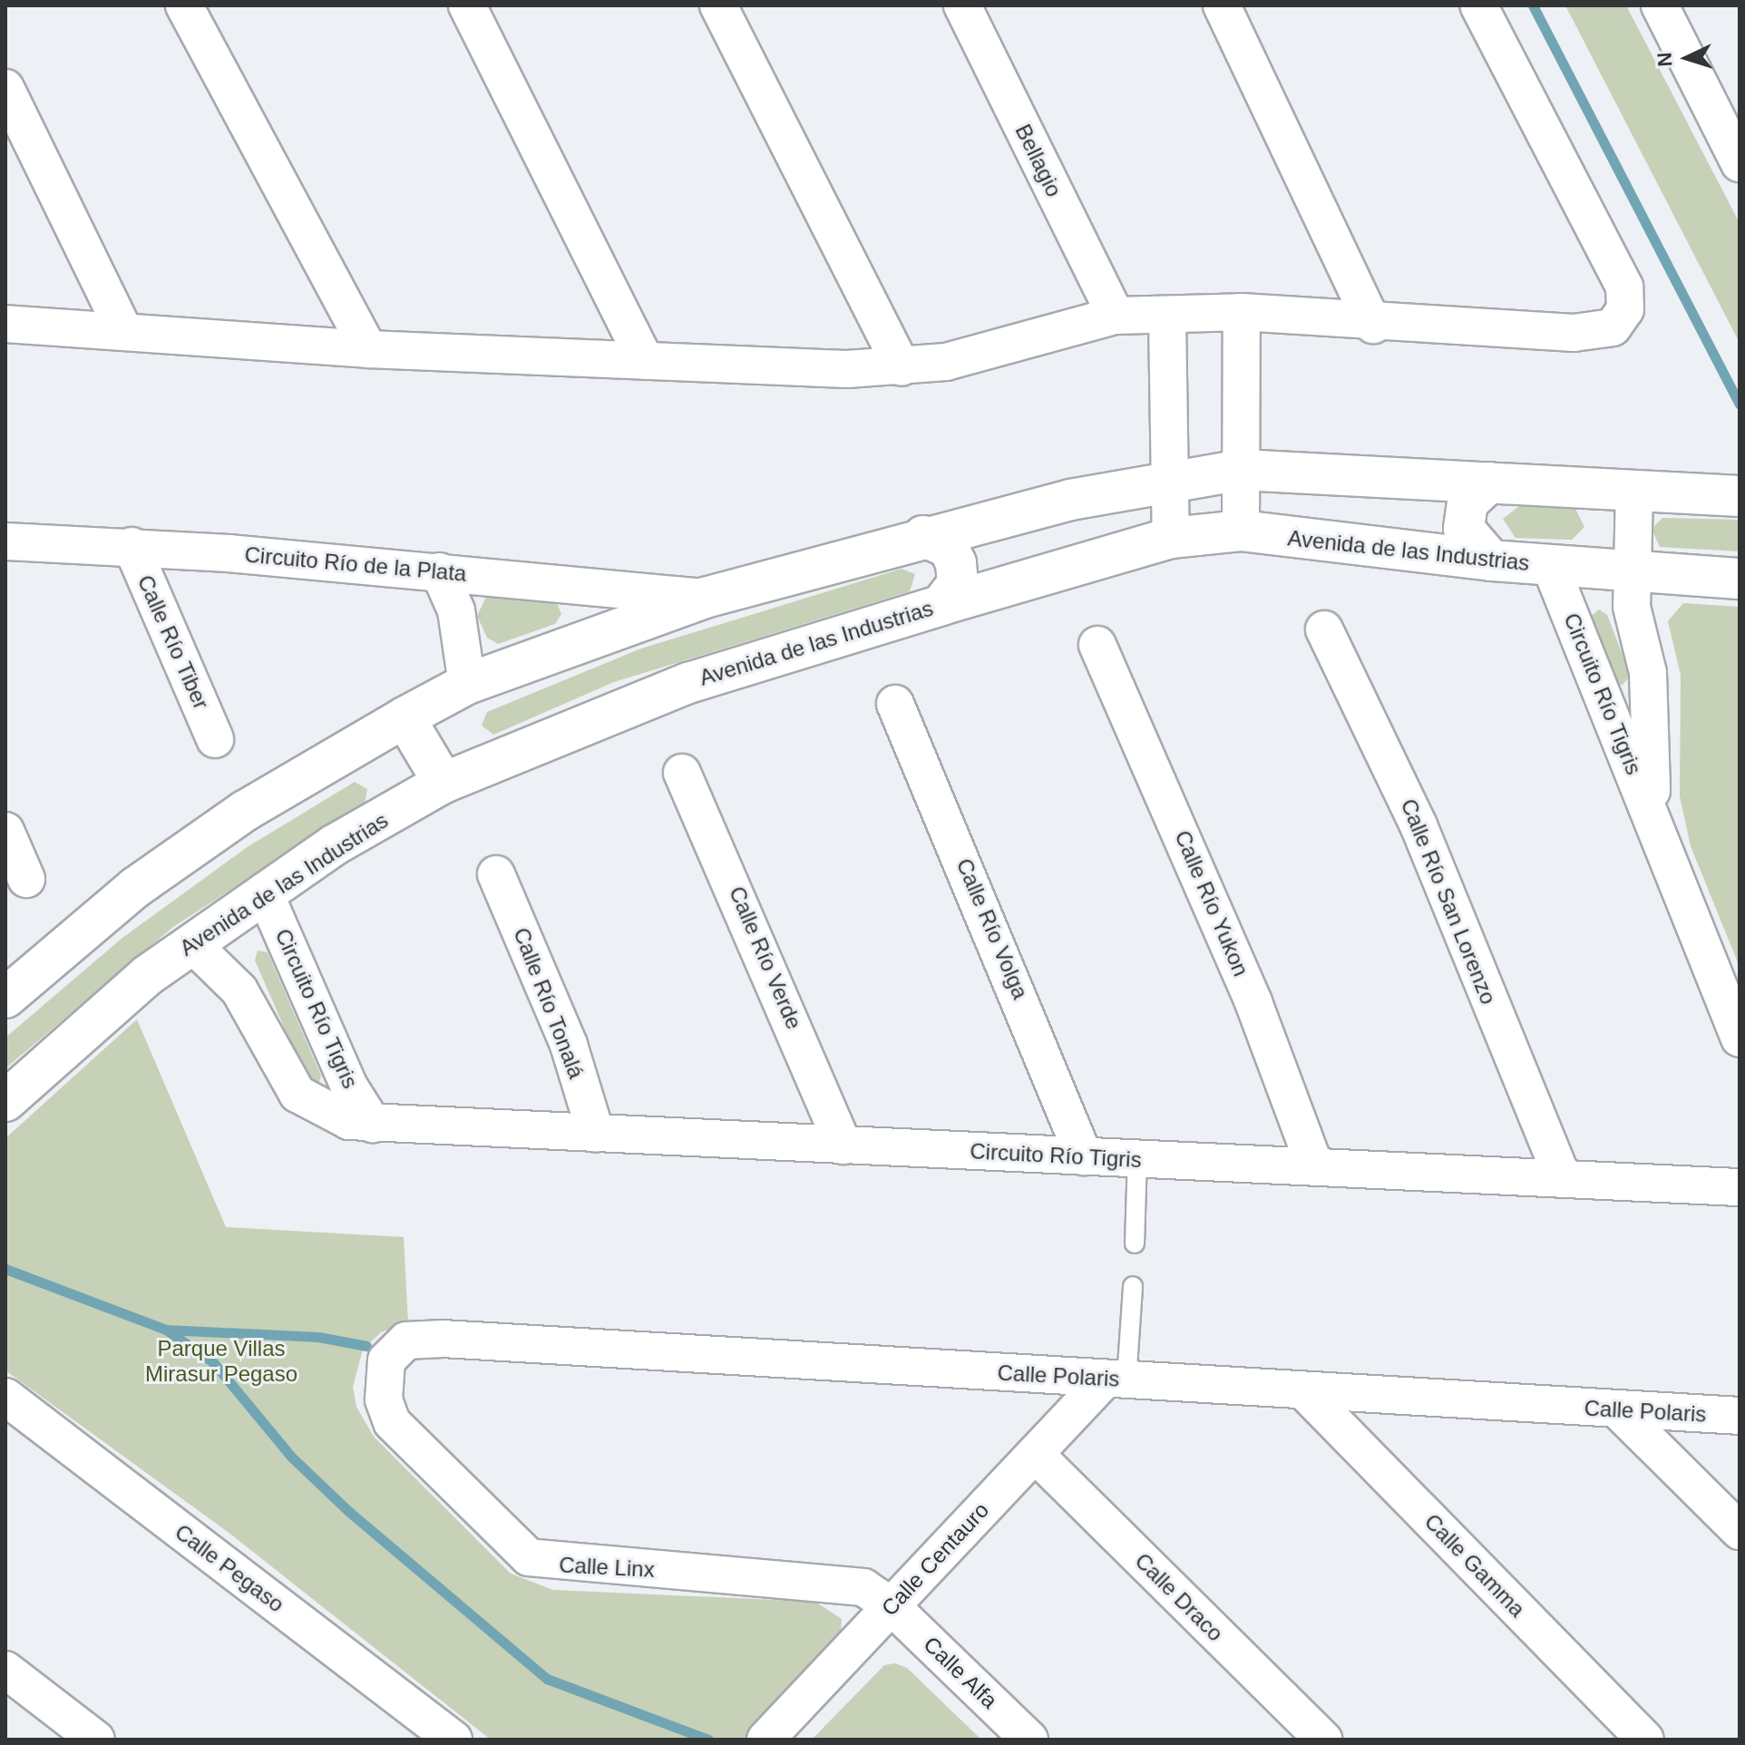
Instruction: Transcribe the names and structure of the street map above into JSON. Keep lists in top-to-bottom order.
{
  "streets": {
    "street": [
      "Bellagio",
      "Avenida de las Industrias",
      "Circuito Río de la Plata",
      "Calle Río Tiber",
      "Circuito Río Tigris",
      "Calle Río San Lorenzo",
      "Calle Río Yukon",
      "Calle Río Volga",
      "Calle Río Verde",
      "Calle Río Tonalá",
      "Calle Polaris",
      "Calle Centauro",
      "Calle Gamma",
      "Calle Linx",
      "Calle Pegaso",
      "Calle Draco",
      "Calle Alfa"
    ]
  },
  "crossings": [
    ["Avenida de las Industrias", "Circuito Río Tigris"],
    ["Circuito Río de la Plata", "Calle Río Tiber"],
    ["Circuito Río Tigris", "Calle Río San Lorenzo"],
    ["Circuito Río Tigris", "Calle Río Yukon"],
    ["Circuito Río Tigris", "Calle Río Volga"],
    ["Circuito Río Tigris", "Calle Río Verde"],
    ["Circuito Río Tigris", "Calle Río Tonalá"],
    ["Calle Polaris", "Calle Centauro"],
    ["Calle Polaris", "Calle Gamma"],
    ["Calle Polaris", "Calle Linx"],
    ["Calle Centauro", "Calle Linx"],
    ["Calle Centauro", "Calle Draco"],
    ["Calle Centauro", "Calle Alfa"],
    ["Calle Linx", "Calle Alfa"]
  ],
  "parks": ["Parque Villas Mirasur Pegaso"],
  "north": "left"
}
